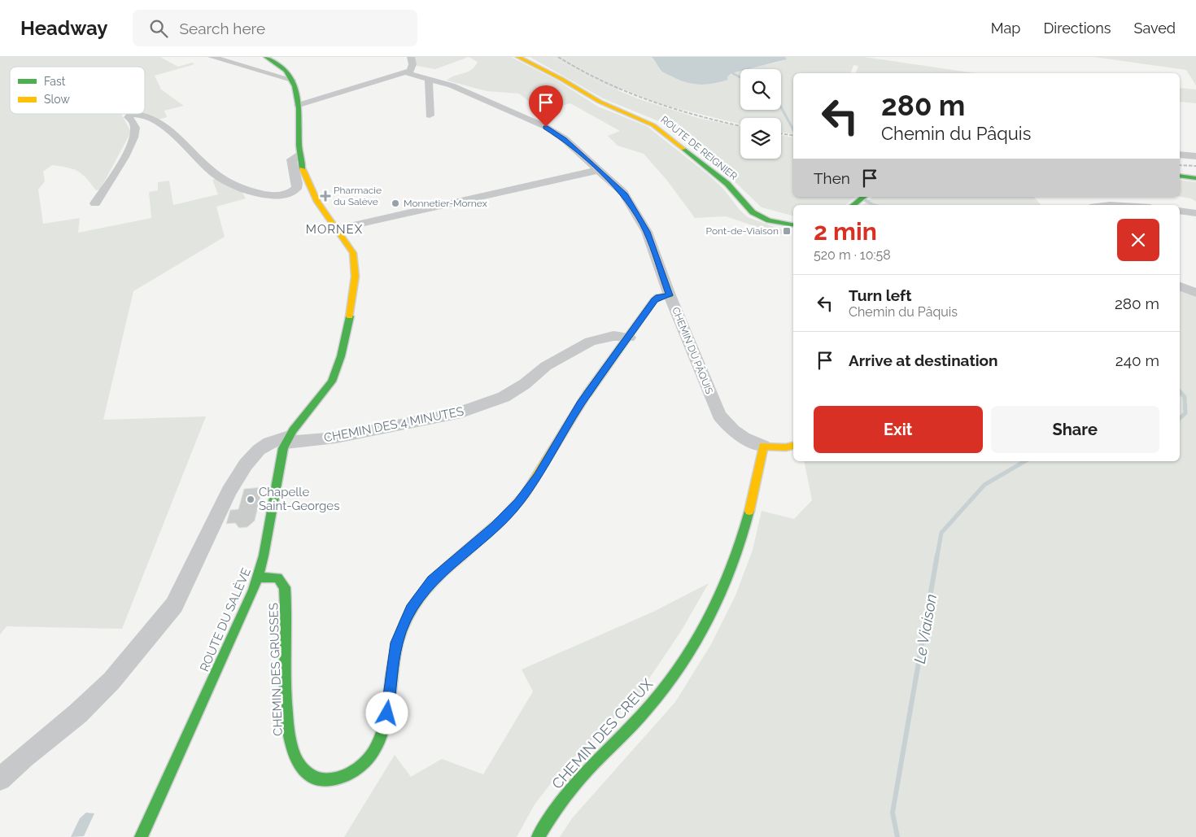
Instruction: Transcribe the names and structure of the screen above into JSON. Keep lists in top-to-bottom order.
{
  "streets": {
    "main road": [
      "ROUTE DE REIGNIER",
      "CHEMIN DU PÂQUIS",
      "ROUTE DU SALÈVE",
      "CHEMIN DES GRUSSES",
      "CHEMIN DES CREUX"
    ],
    "street": ["CHEMIN DES 4 MINUTES"]
  },
  "crossings": [
    ["CHEMIN DU PÂQUIS", "CHEMIN DES GRUSSES"],
    ["CHEMIN DU PÂQUIS", "CHEMIN DES CREUX"],
    ["CHEMIN DES 4 MINUTES", "ROUTE DU SALÈVE"],
    ["CHEMIN DES 4 MINUTES", "CHEMIN DES GRUSSES"],
    ["ROUTE DU SALÈVE", "CHEMIN DES GRUSSES"]
  ],
  "districts": ["MORNEX"],
  "water": ["Le Viaison"],
  "places": {
    "health": ["Pharmacie du Salève"],
    "other": ["Monnetier-Mornex", "Chapelle Saint-Georges"],
    "transit": ["Pont-de-Viaison"]
  },
  "legend": ["Fast", "Slow"],
  "page": {
    "header": "Headway",
    "search": "Search here",
    "nav": ["Map", "Directions", "Saved"],
    "turn": ["280 m", "Chemin du Pâquis"],
    "then": "Then",
    "heading": ["2 min", "520 m · 10:58"],
    "list": [
      {
        "name": "Turn left",
        "note": "Chemin du Pâquis",
        "value": "280 m"
      },
      {
        "name": "Arrive at destination",
        "value": "240 m"
      }
    ],
    "buttons": ["Exit", "Share"]
  }
}
